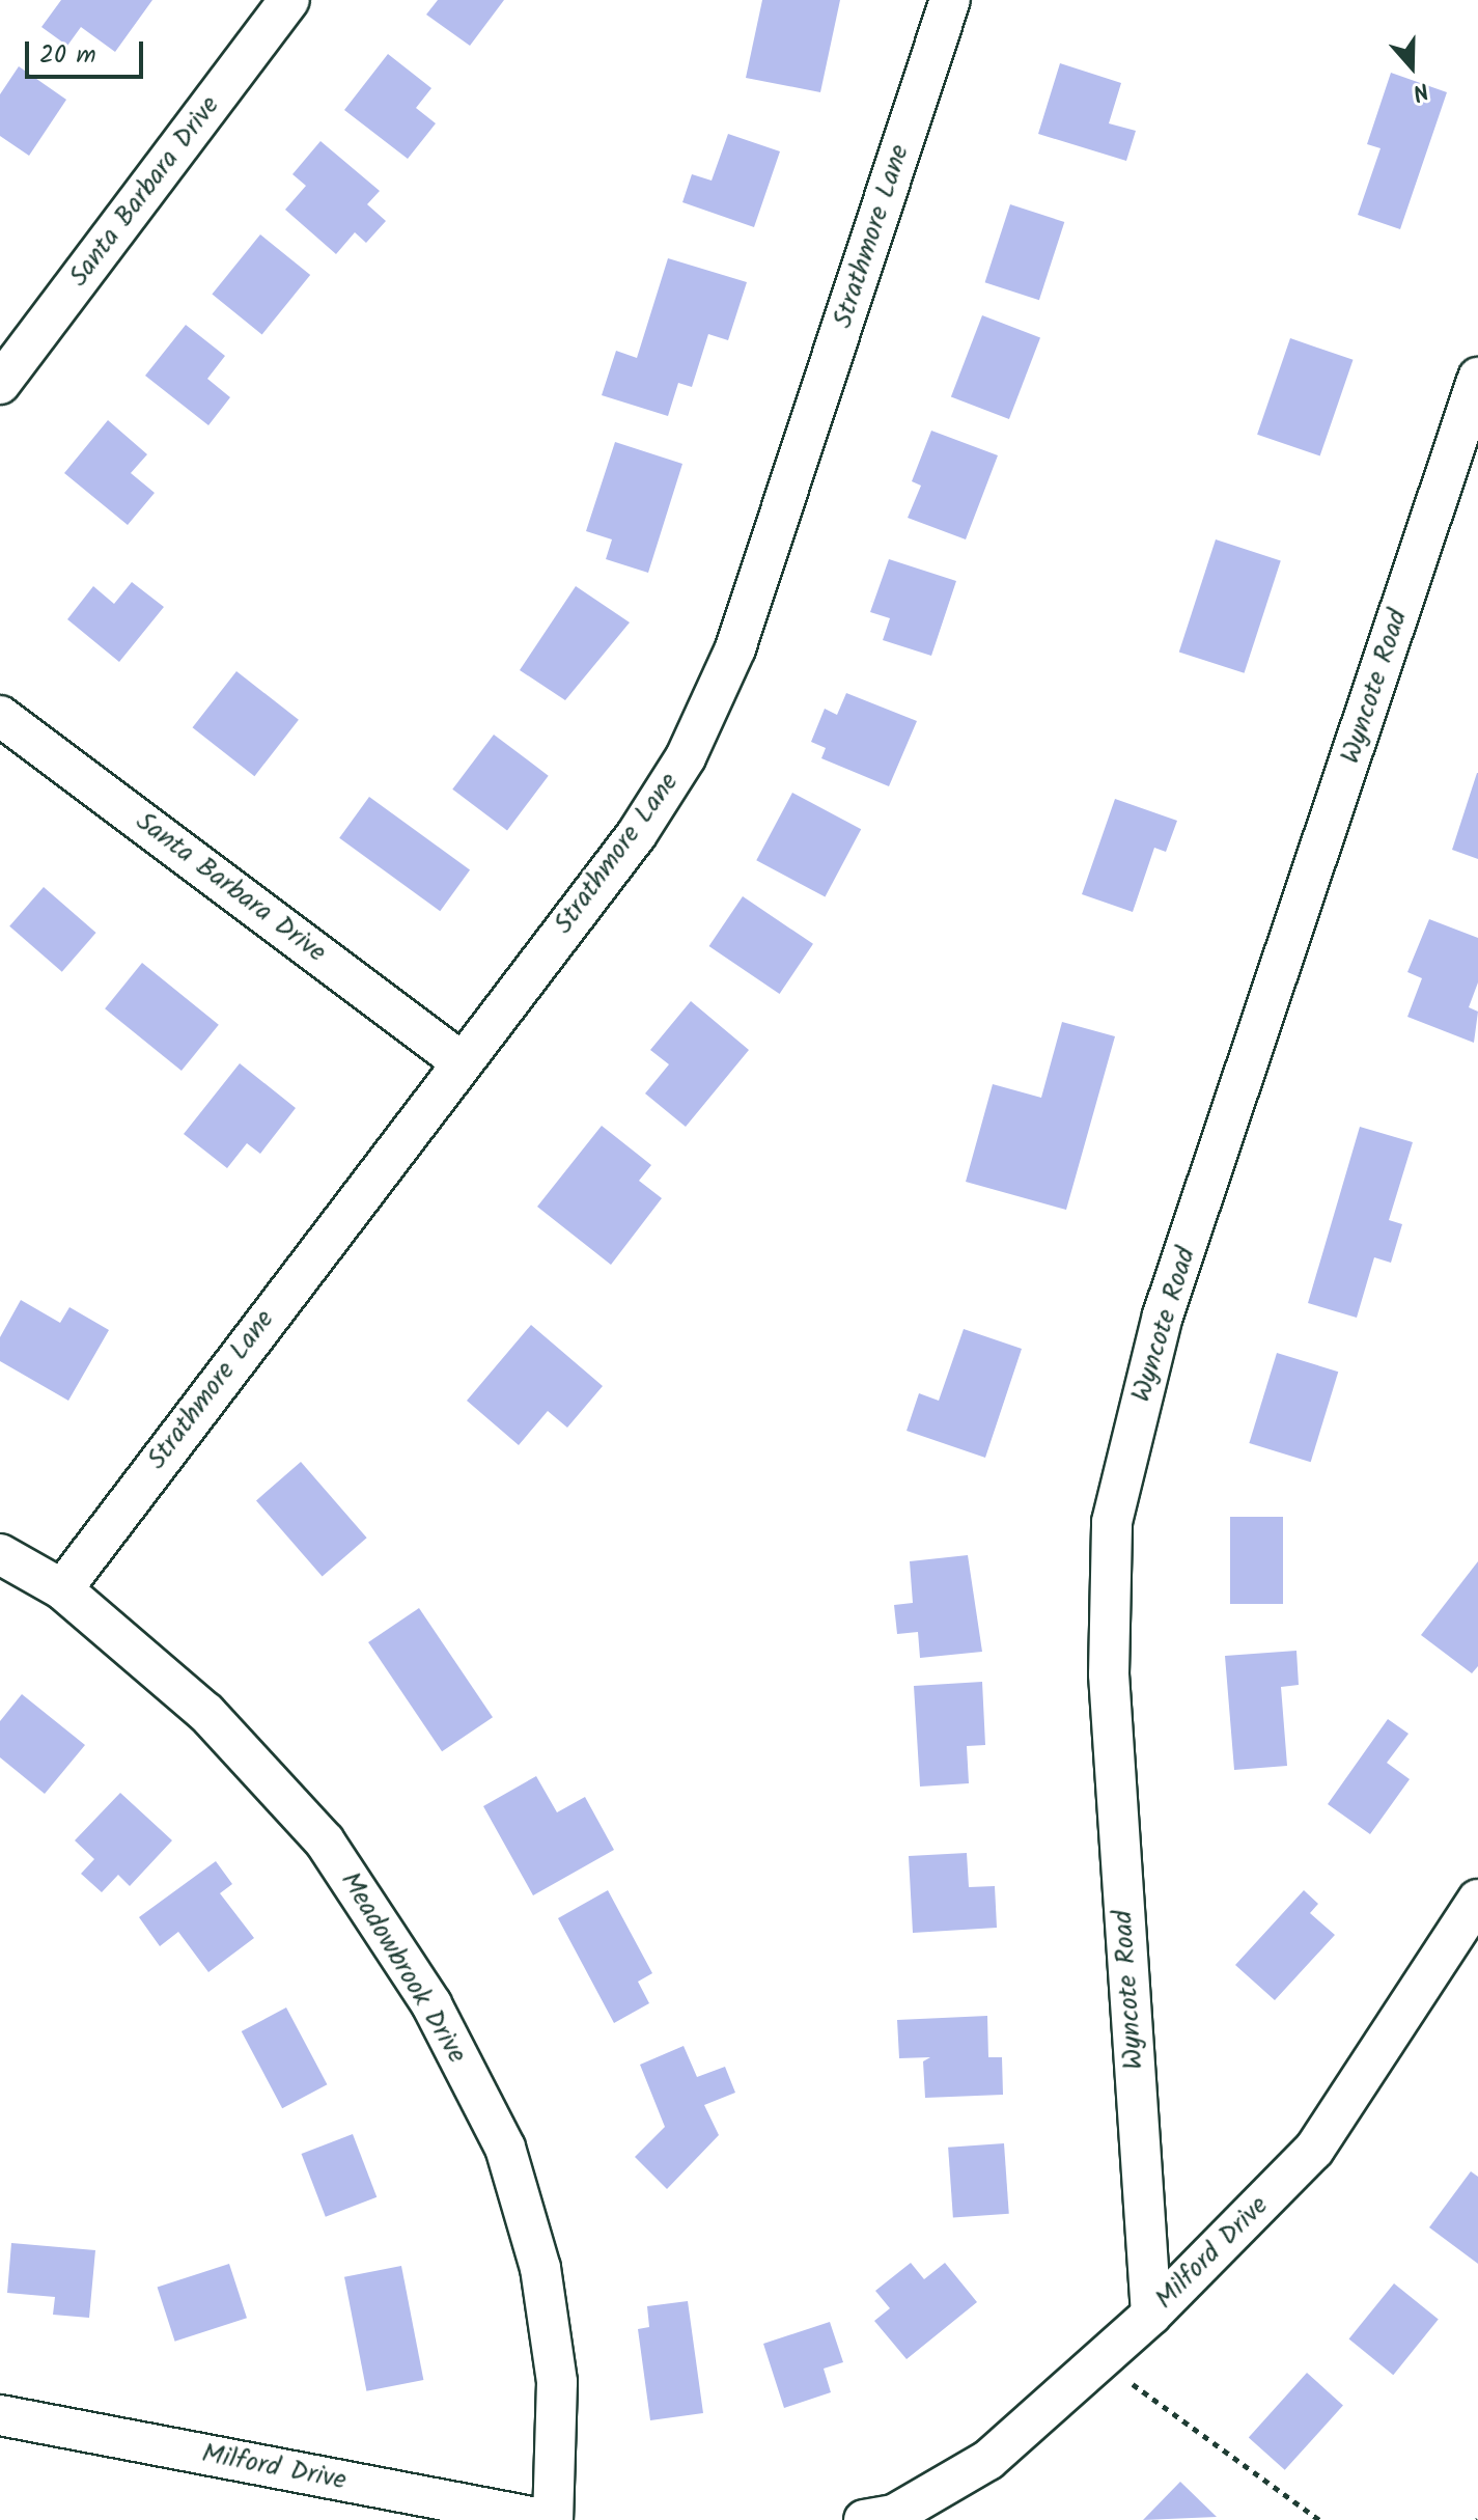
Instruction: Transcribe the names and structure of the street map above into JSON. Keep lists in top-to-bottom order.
{
  "streets": {
    "street": [
      "Santa Barbara Drive",
      "Strathmore Lane",
      "Wyncote Road",
      "Meadowbrook Drive",
      "Milford Drive"
    ]
  },
  "crossings": [
    ["Santa Barbara Drive", "Strathmore Lane"],
    ["Strathmore Lane", "Meadowbrook Drive"],
    ["Wyncote Road", "Milford Drive"],
    ["Meadowbrook Drive", "Milford Drive"]
  ],
  "scale_bar": "20 m",
  "north": "bottom"
}
